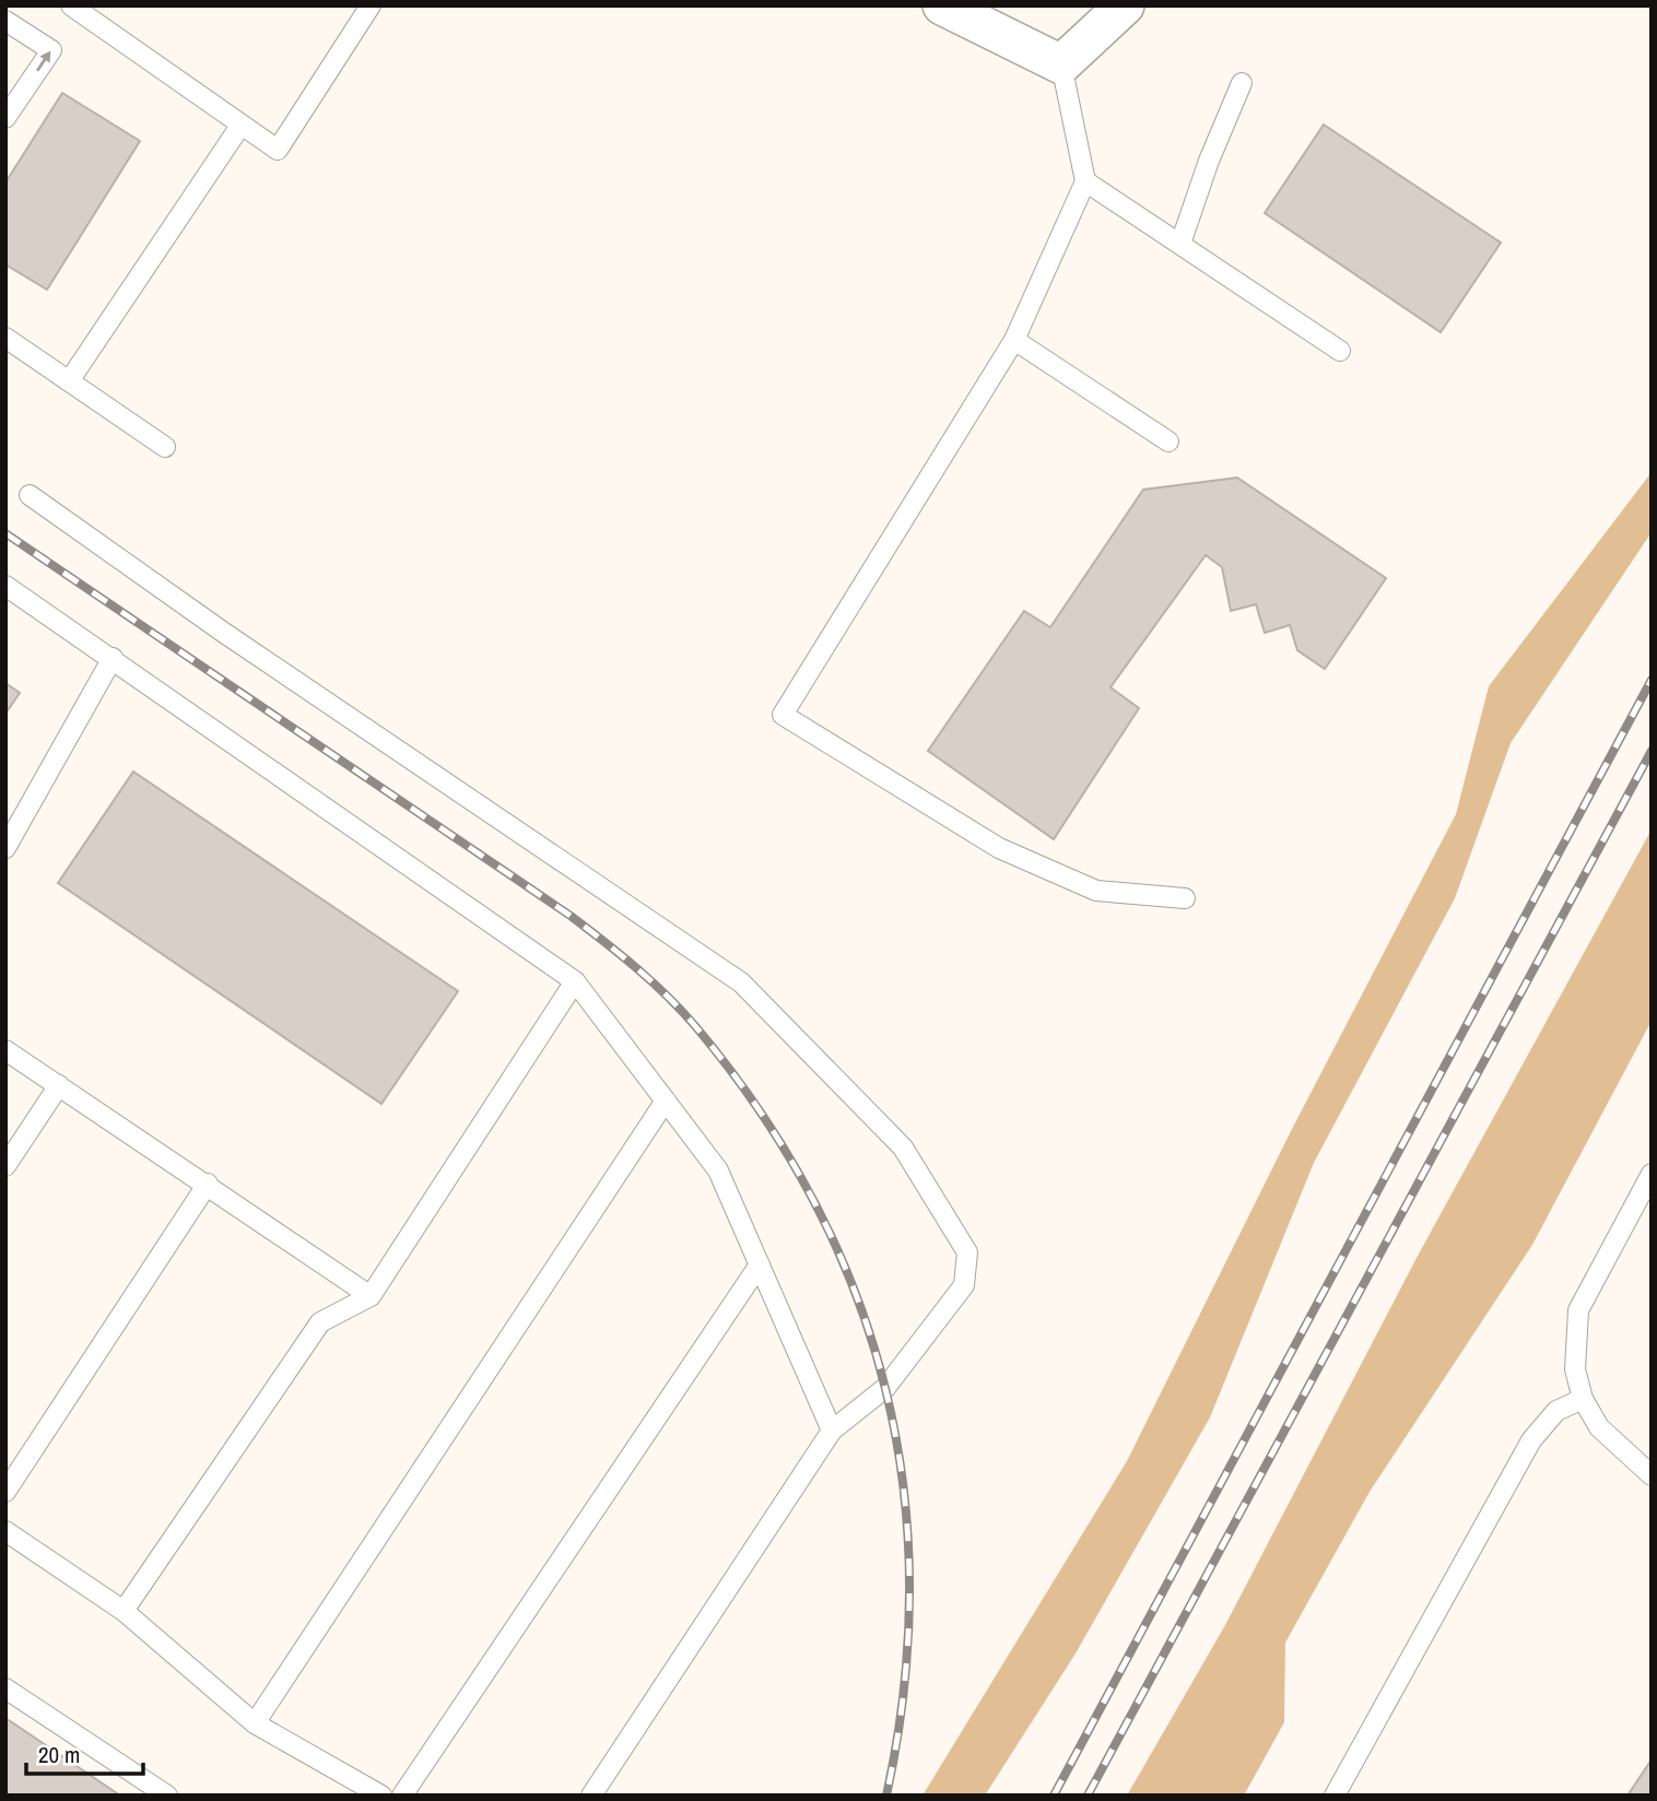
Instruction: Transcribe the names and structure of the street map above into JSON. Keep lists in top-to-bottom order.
{
  "scale_bar": "20 m"
}
